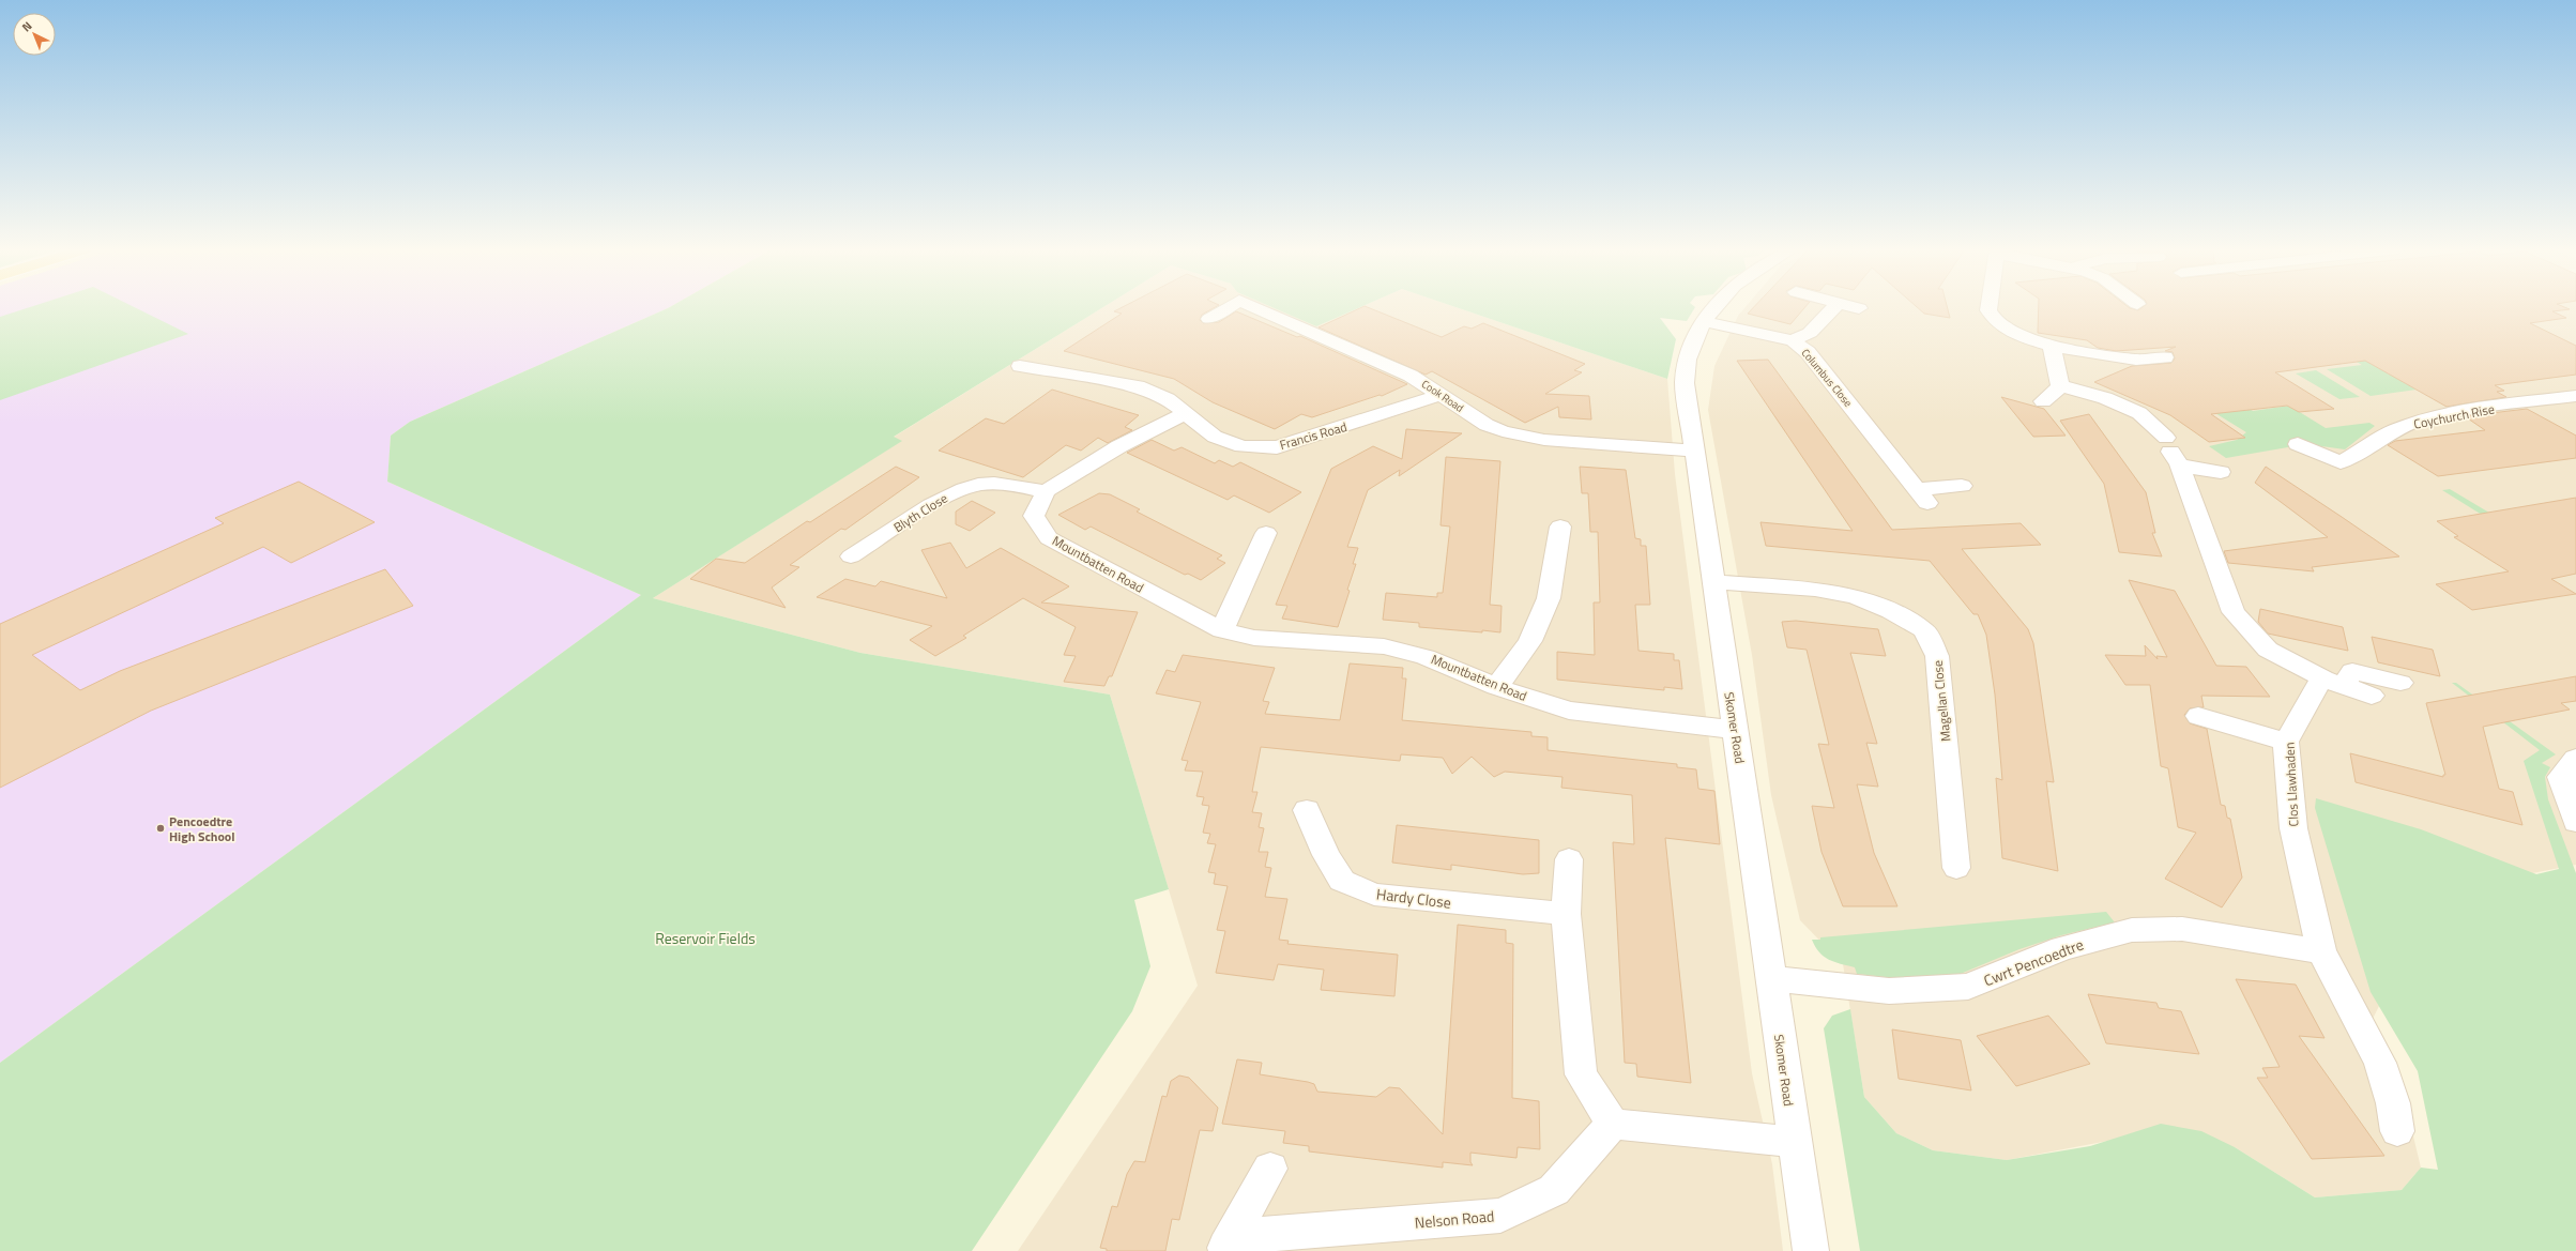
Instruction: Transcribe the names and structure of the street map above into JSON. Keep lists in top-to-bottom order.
{
  "streets": {
    "street": [
      "Columbus Close",
      "Cook Road",
      "Coychurch Rise",
      "Francis Road",
      "Blyth Close",
      "Mountbatten Road",
      "Magellan Close",
      "Skomer Road",
      "Clos Llawhaden",
      "Hardy Close",
      "Cwrt Pencoedtre",
      "Nelson Road"
    ]
  },
  "crossings": [
    ["Columbus Close", "Skomer Road"],
    ["Cook Road", "Francis Road"],
    ["Cook Road", "Skomer Road"],
    ["Blyth Close", "Mountbatten Road"],
    ["Mountbatten Road", "Skomer Road"],
    ["Magellan Close", "Skomer Road"],
    ["Skomer Road", "Cwrt Pencoedtre"],
    ["Clos Llawhaden", "Cwrt Pencoedtre"]
  ],
  "parks": ["Reservoir Fields"],
  "places": ["Pencoedtre High School"],
  "north": "top left"
}
